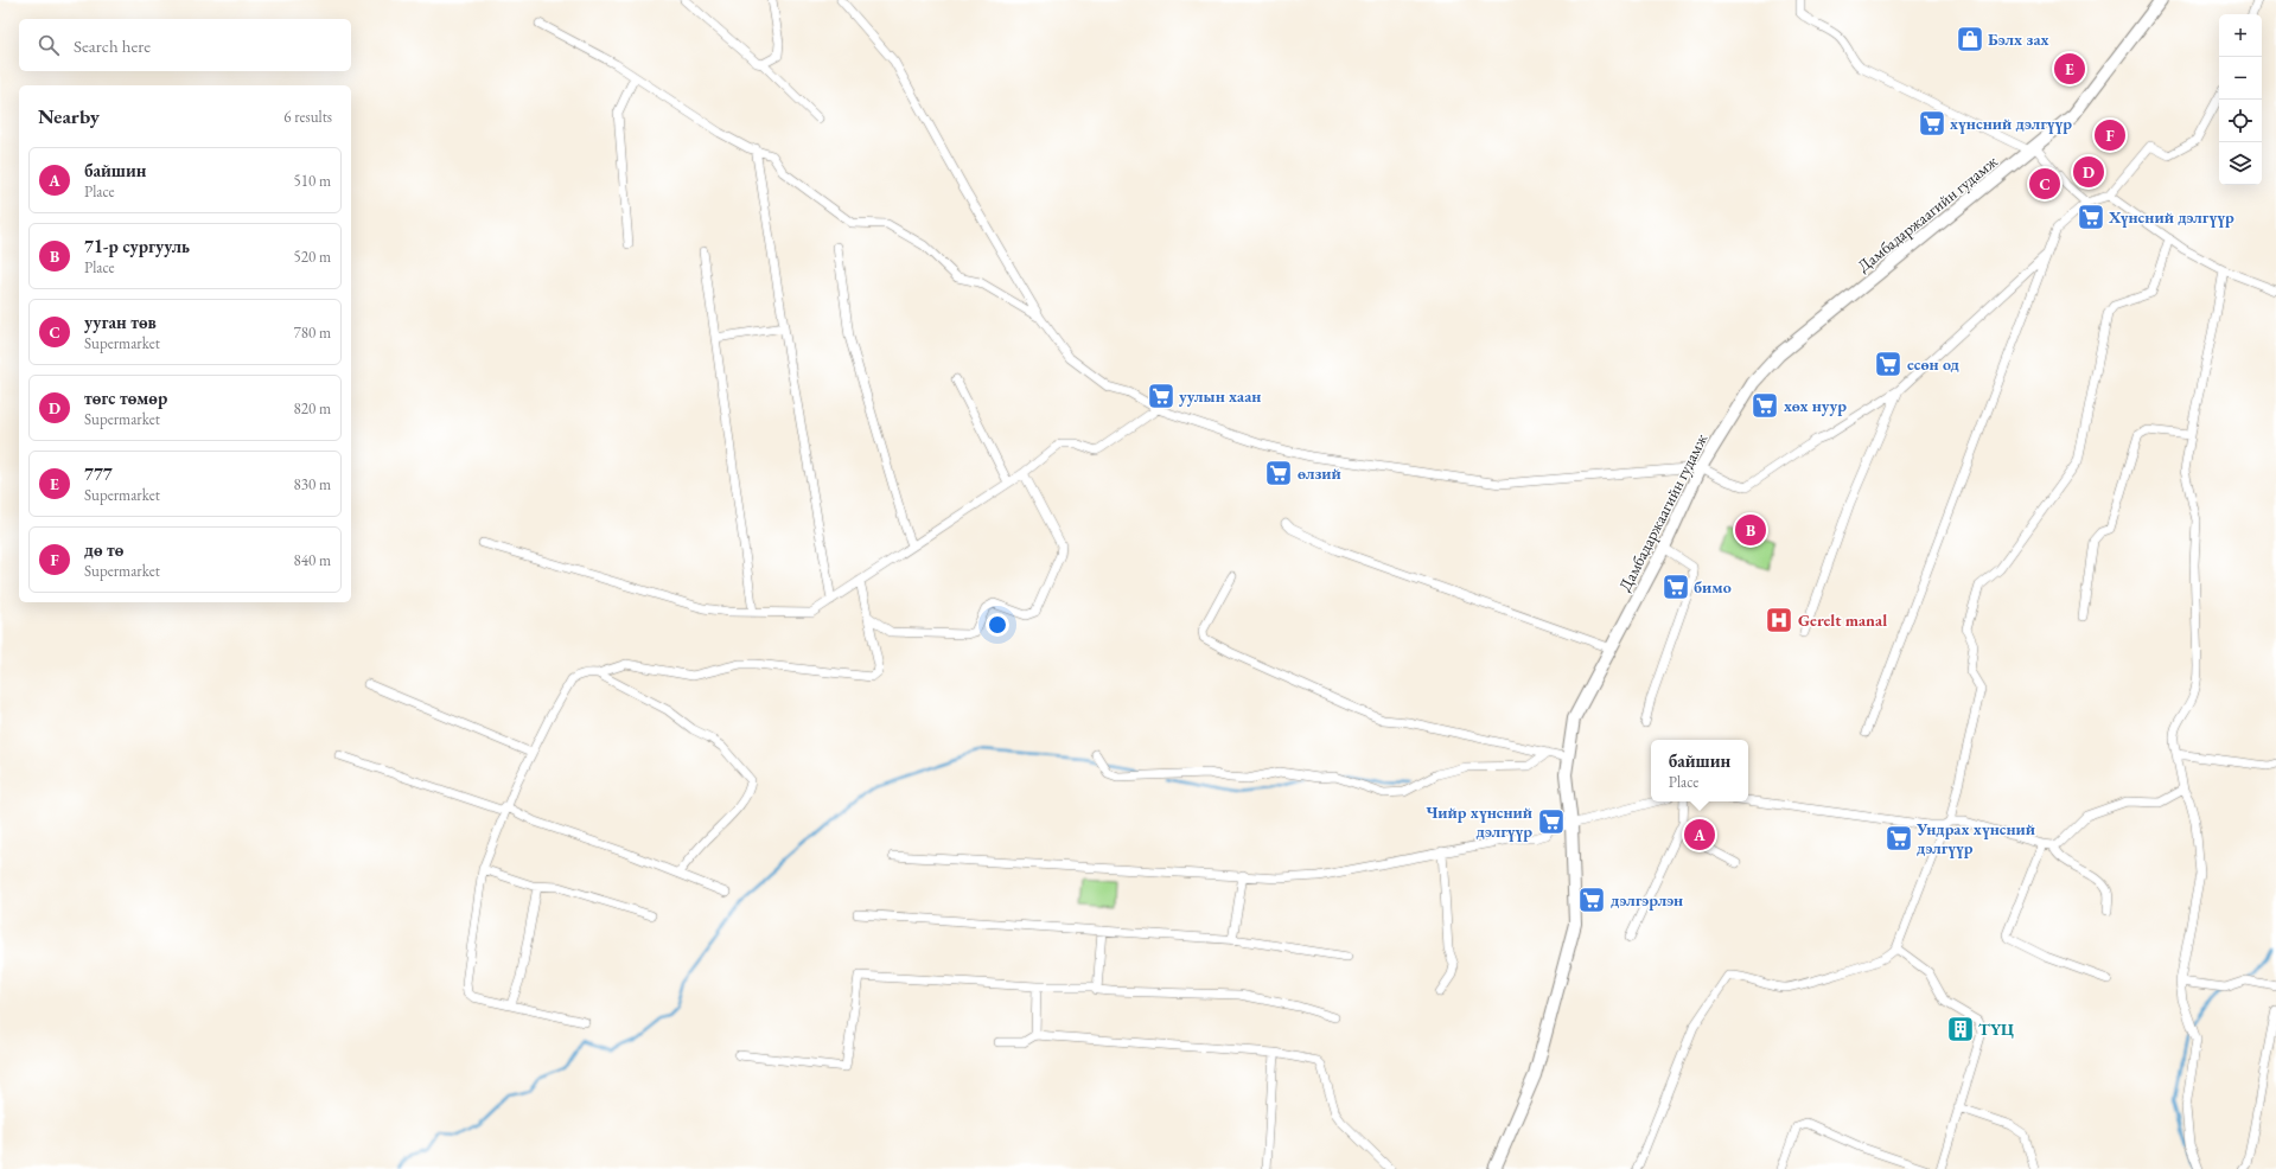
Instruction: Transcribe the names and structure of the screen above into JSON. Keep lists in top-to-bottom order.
{
  "streets": {
    "main road": ["Дамбадаржаагийн гудамж"]
  },
  "places": {
    "shop": ["Бэлх зах"],
    "supermarket": [
      "хүнсний дэлгүүр",
      "Хүнсний дэлгүүр",
      "есөн од",
      "уулын хаан",
      "хөх нуур",
      "өлзий",
      "бимо",
      "Чийр хүнсний дэлгүүр",
      "Ундрах хүнсний дэлгүүр",
      "дэлгэрлэн"
    ],
    "hospital": ["Gerelt manal"],
    "building": ["ТҮЦ"]
  },
  "page": {
    "map_buttons": ["+", "−"],
    "search": "Search here",
    "pins": [
      "E",
      "F",
      "D",
      "C",
      "B",
      "A"
    ],
    "heading": ["Nearby", "6 results"],
    "list": [
      {
        "mark": "A",
        "name": "байшин",
        "note": "Place",
        "value": "510 m"
      },
      {
        "mark": "B",
        "name": "71-р сургууль",
        "note": "Place",
        "value": "520 m"
      },
      {
        "mark": "C",
        "name": "ууган төв",
        "note": "Supermarket",
        "value": "780 m"
      },
      {
        "mark": "D",
        "name": "төгс төмөр",
        "note": "Supermarket",
        "value": "820 m"
      },
      {
        "mark": "E",
        "name": "777",
        "note": "Supermarket",
        "value": "830 m"
      },
      {
        "mark": "F",
        "name": "дө тө",
        "note": "Supermarket",
        "value": "840 m"
      }
    ],
    "popup": ["байшин", "Place"]
  }
}
